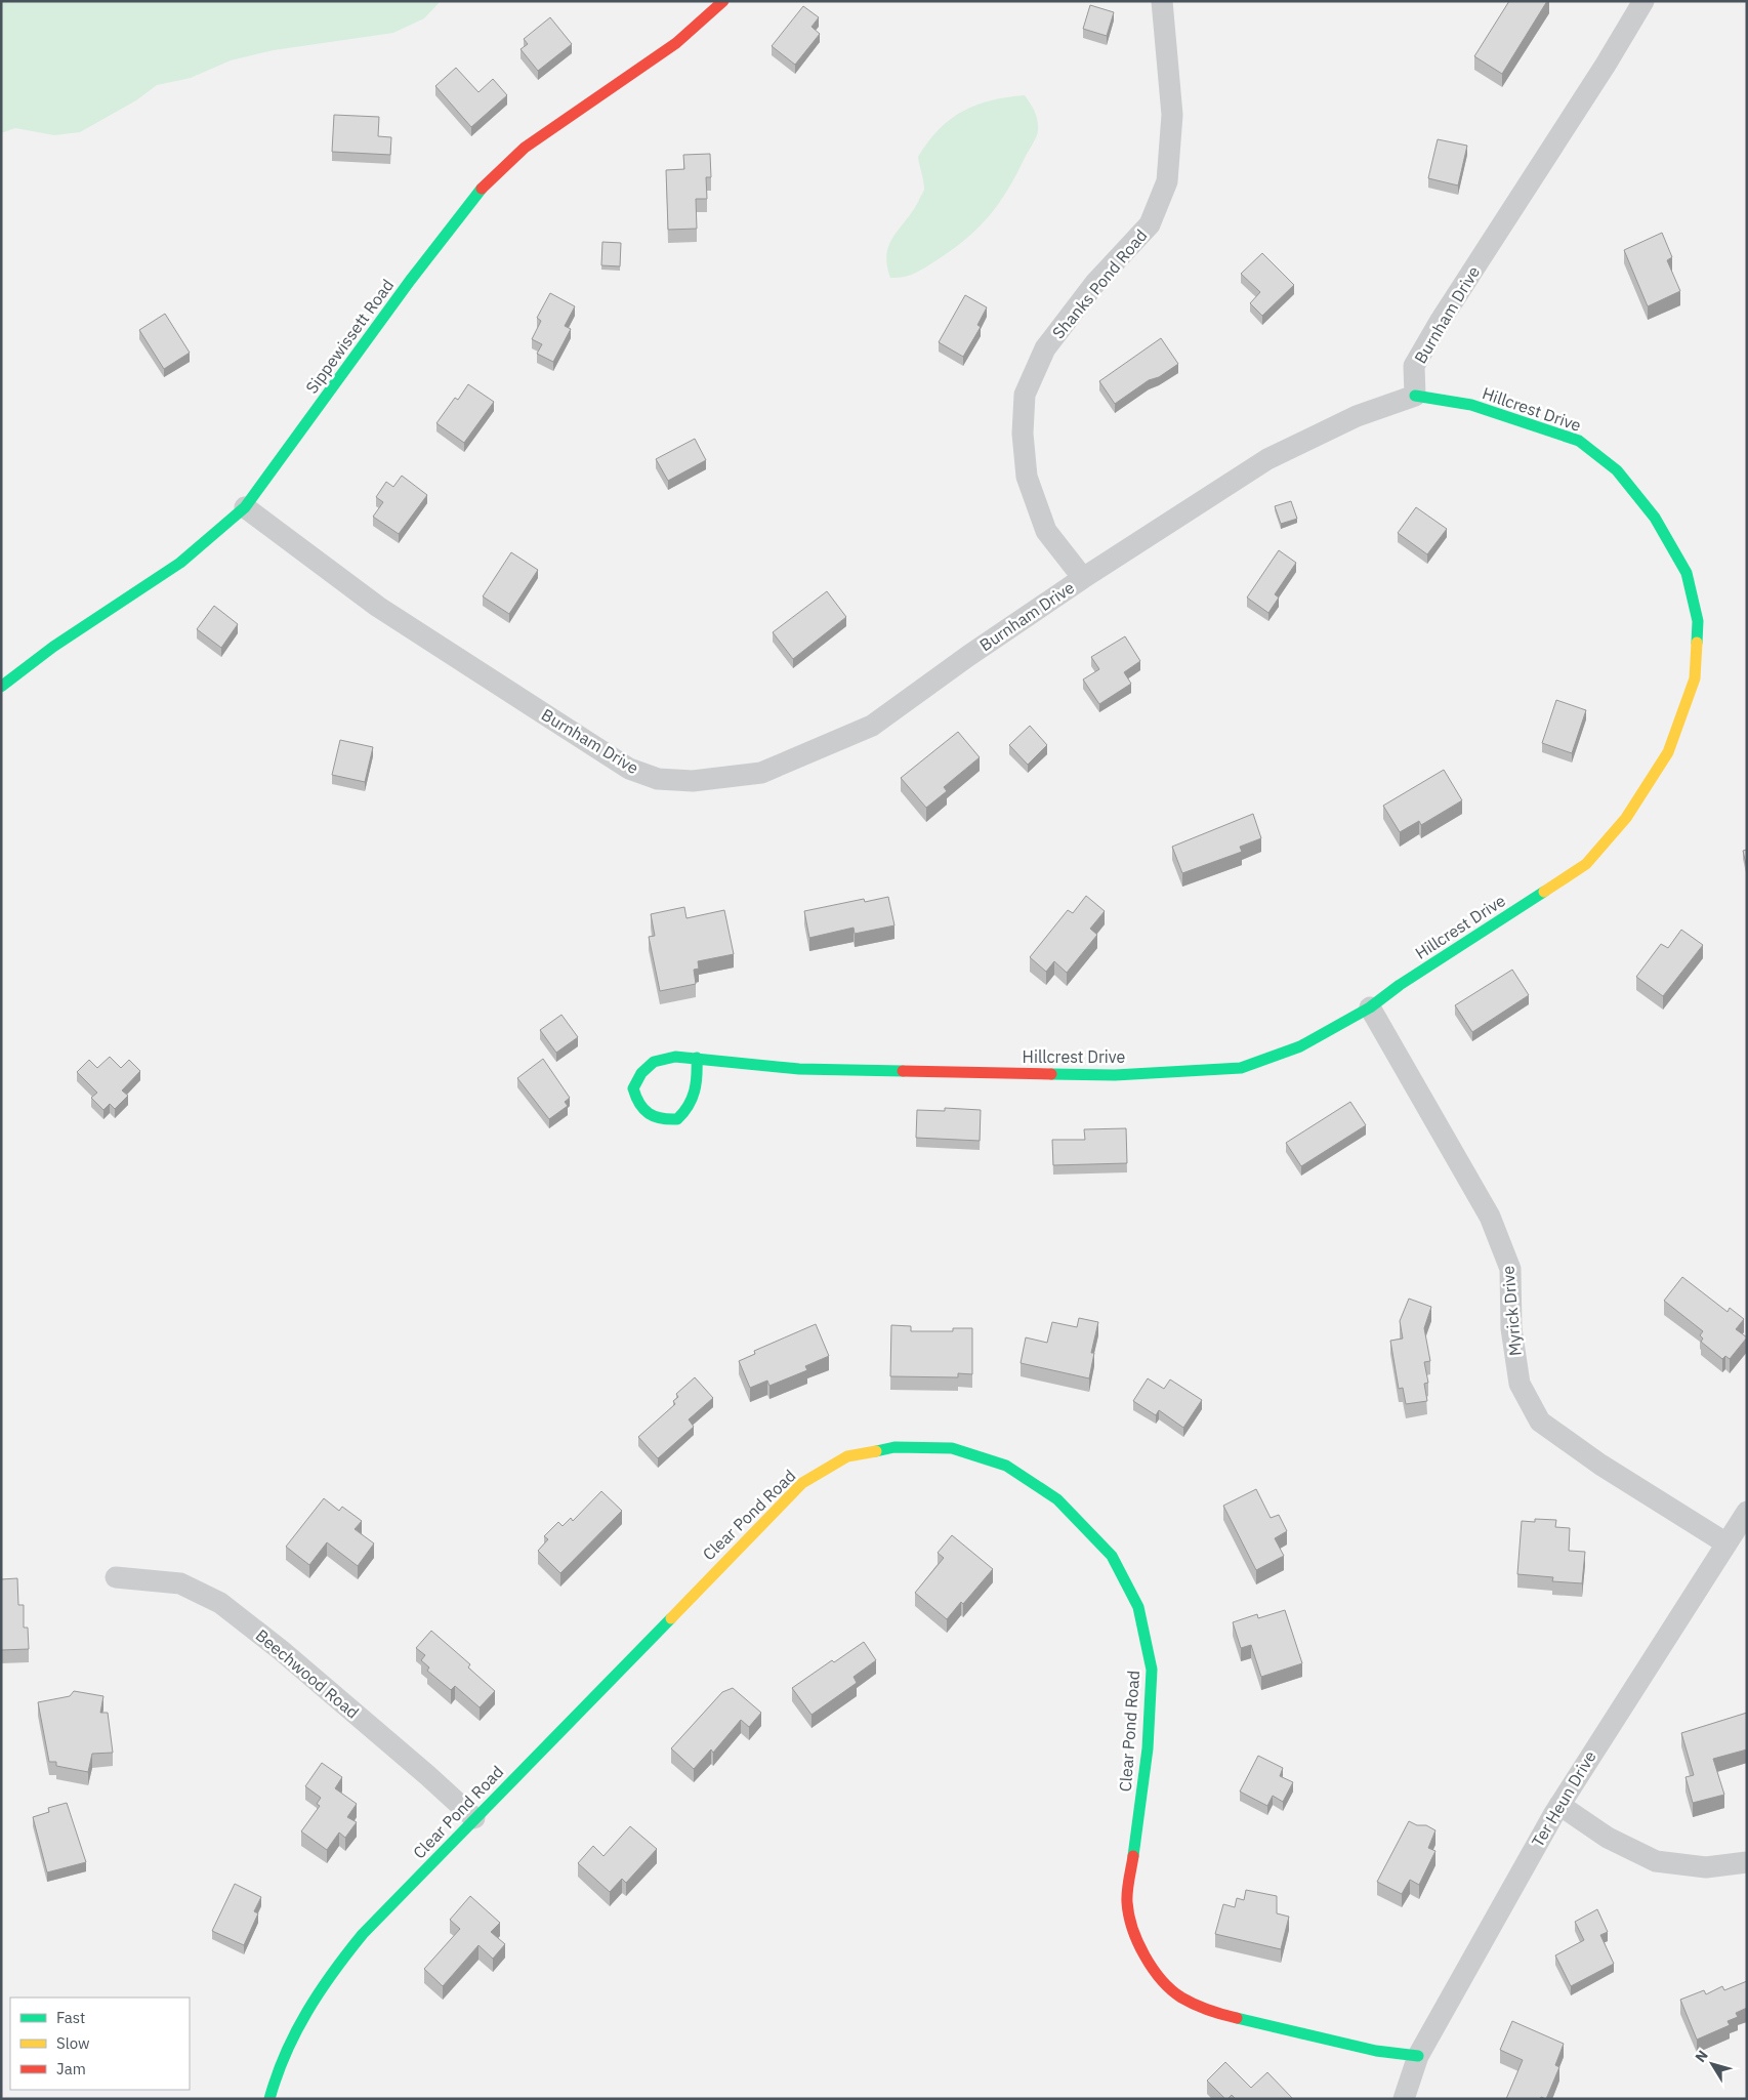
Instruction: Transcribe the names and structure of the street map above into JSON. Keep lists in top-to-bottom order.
{
  "streets": {
    "street": [
      "Shanks Pond Road",
      "Burnham Drive",
      "Sippewissett Road",
      "Hillcrest Drive",
      "Myrick Drive",
      "Clear Pond Road",
      "Beechwood Road",
      "Ter Heun Drive"
    ]
  },
  "crossings": [
    ["Shanks Pond Road", "Burnham Drive"],
    ["Burnham Drive", "Sippewissett Road"],
    ["Burnham Drive", "Hillcrest Drive"],
    ["Hillcrest Drive", "Myrick Drive"],
    ["Myrick Drive", "Ter Heun Drive"],
    ["Clear Pond Road", "Beechwood Road"],
    ["Clear Pond Road", "Ter Heun Drive"]
  ],
  "legend": ["Fast", "Slow", "Jam"],
  "north": "top left"
}
